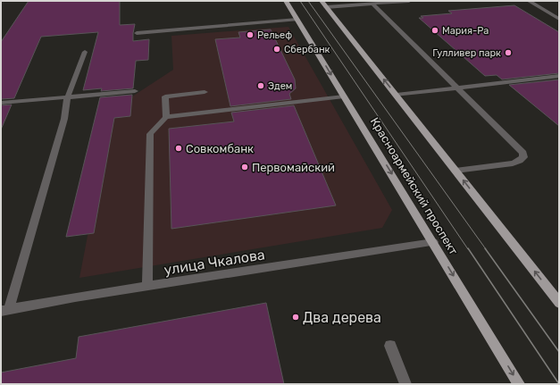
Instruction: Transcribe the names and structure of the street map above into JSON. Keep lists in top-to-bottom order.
{
  "streets": {
    "main road": ["Красноармейский проспект"],
    "street": ["улица Чкалова"]
  },
  "crossings": [
    ["Красноармейский проспект", "улица Чкалова"]
  ],
  "places": [
    "Мария-Ра",
    "Рельеф",
    "Сбербанк",
    "Гулливер парк",
    "Эдем",
    "Совкомбанк",
    "Первомайский",
    "Два дерева"
  ]
}
